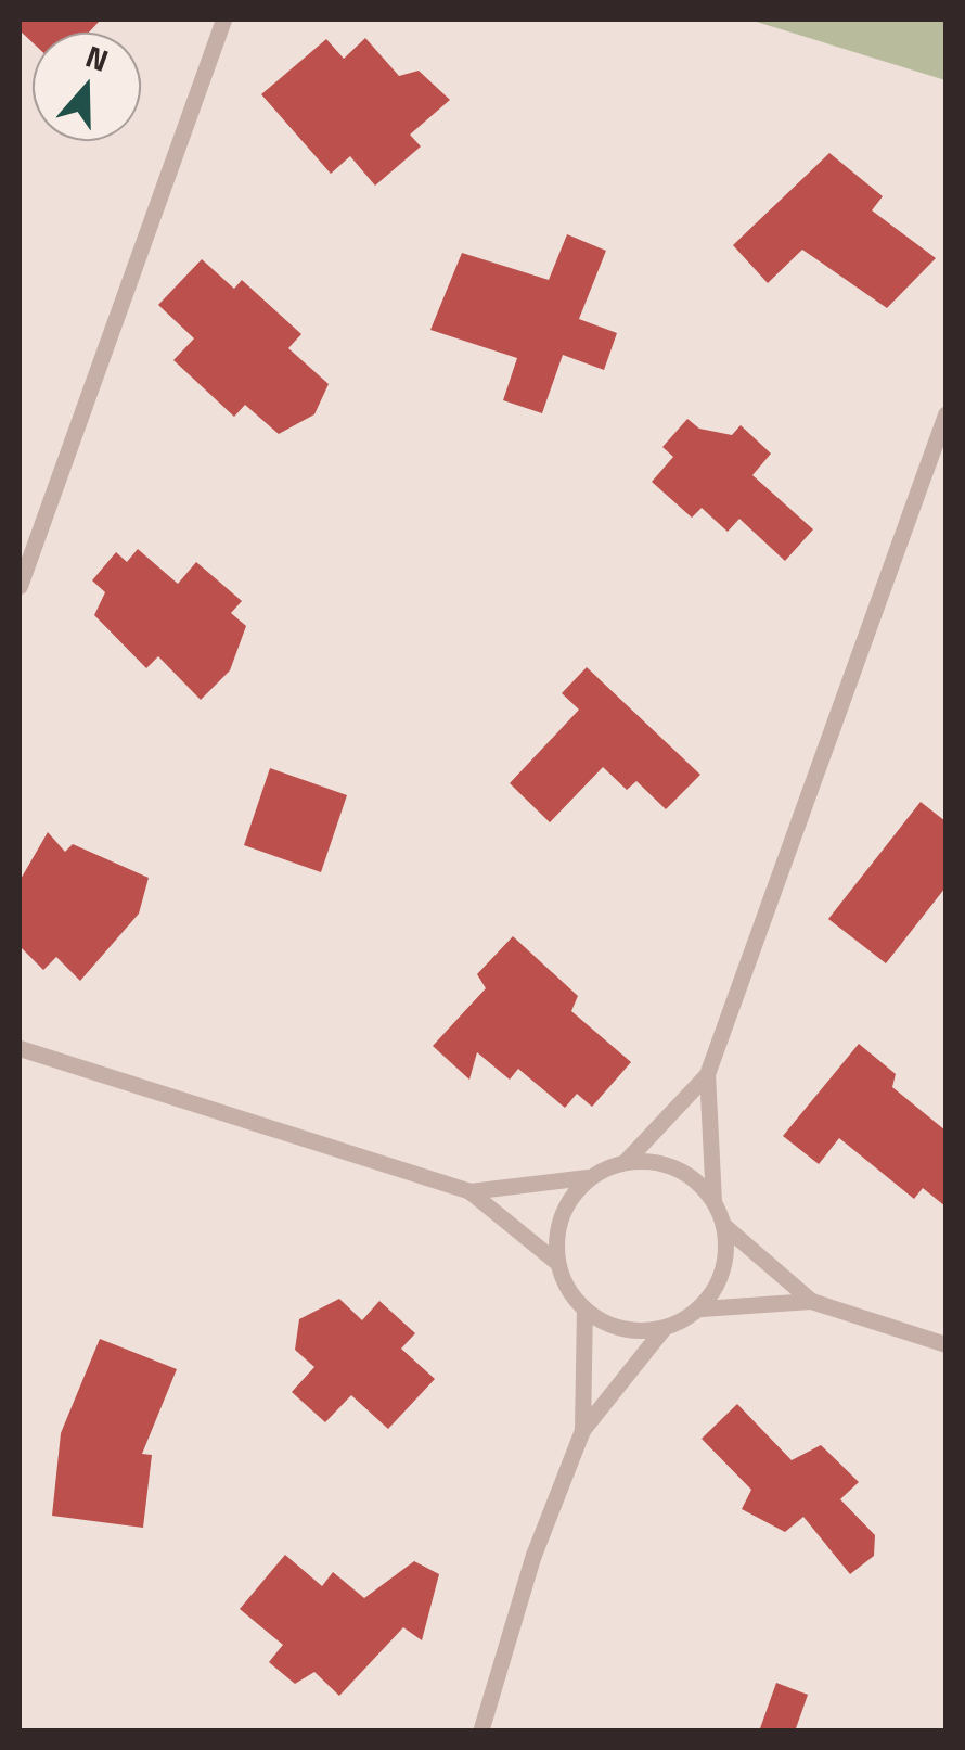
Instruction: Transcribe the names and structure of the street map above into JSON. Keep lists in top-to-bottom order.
{
  "north": "top"
}
